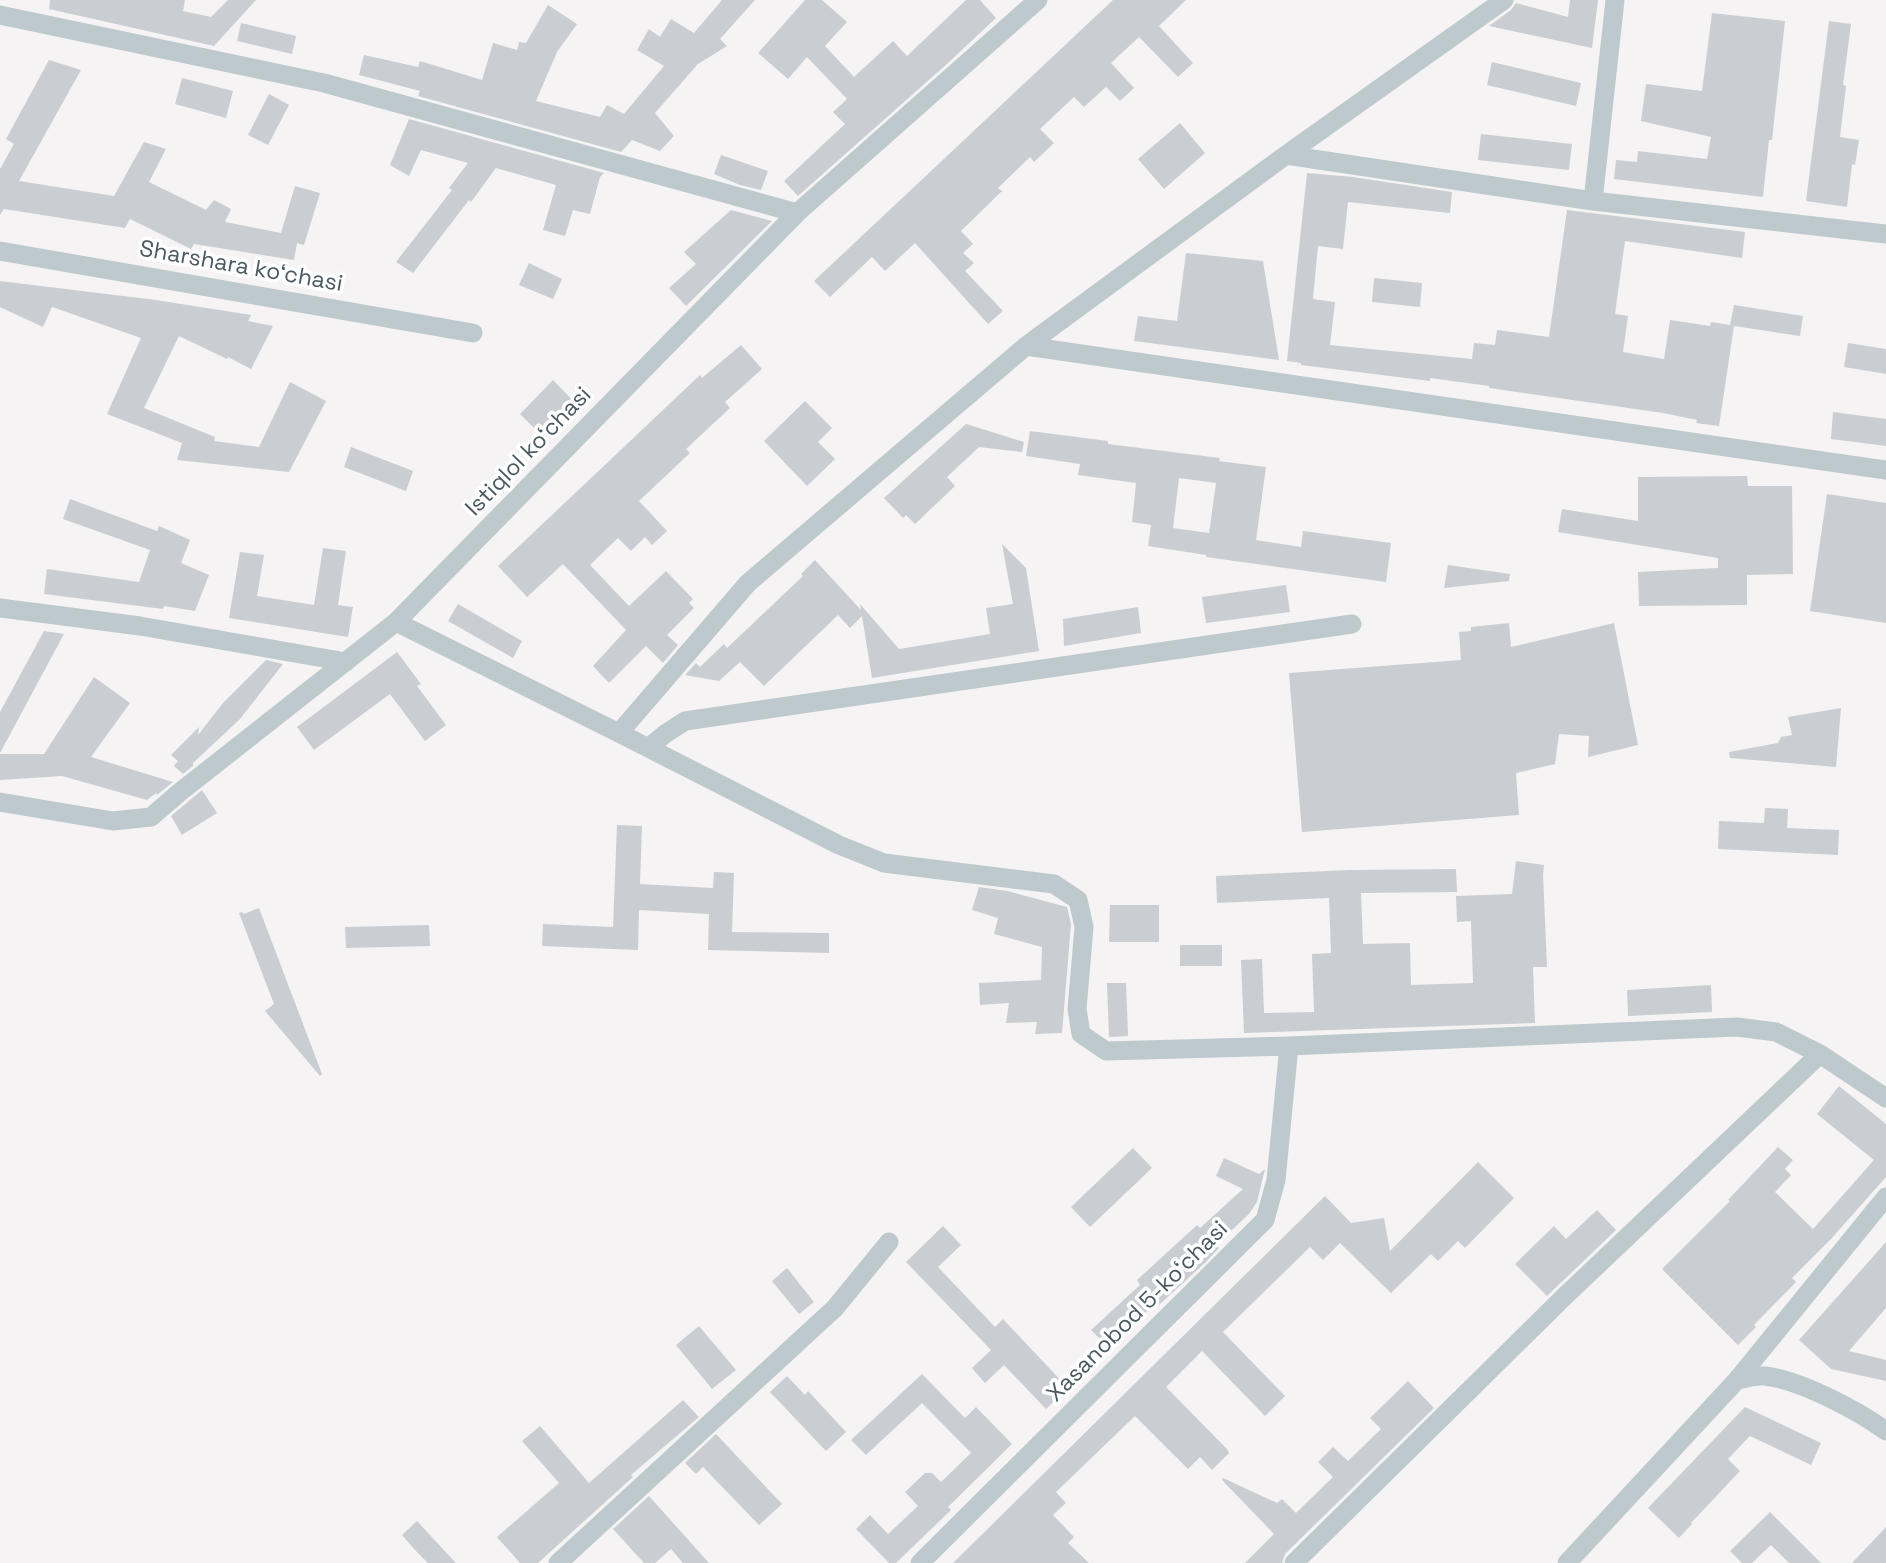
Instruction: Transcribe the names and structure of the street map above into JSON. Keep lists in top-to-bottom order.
{
  "streets": {
    "street": ["Sharshara koʻchasi", "Istiqlol koʻchasi", "Xasanobod 5-koʻchasi"]
  }
}
